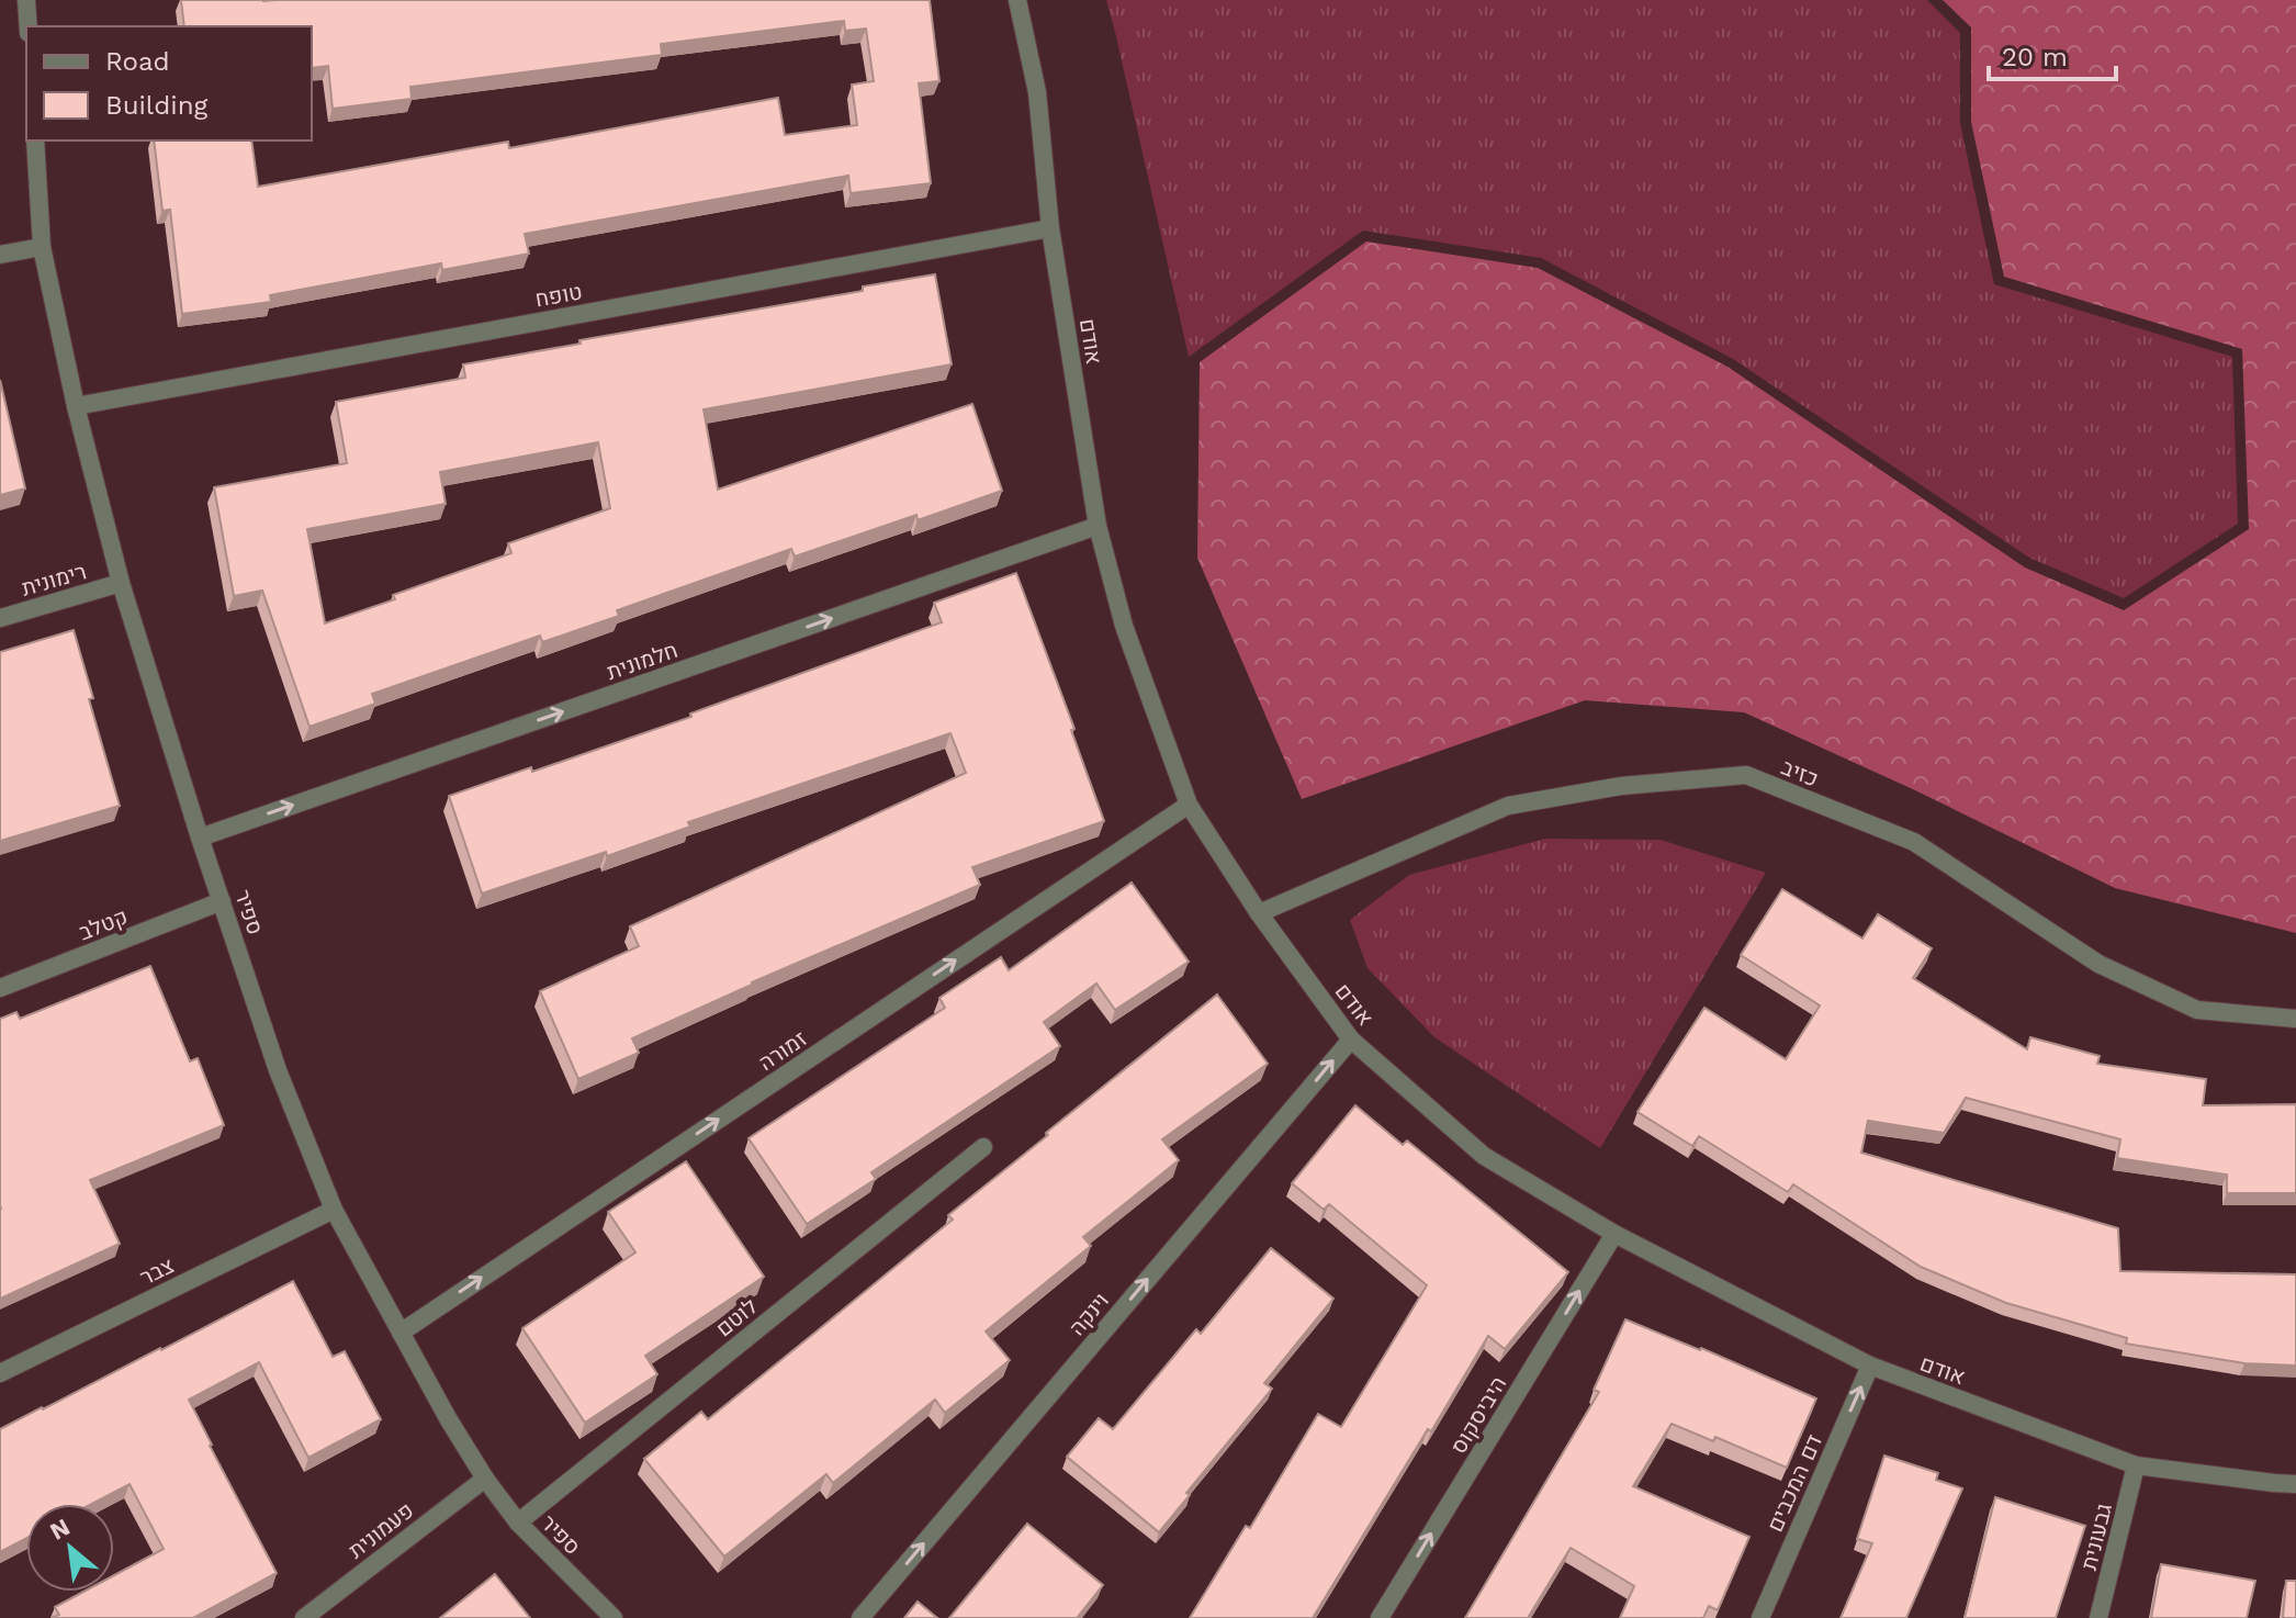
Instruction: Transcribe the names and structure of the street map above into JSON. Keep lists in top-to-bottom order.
{
  "streets": {
    "street": [
      "טופח",
      "אודם",
      "רימונית",
      "חלמונית",
      "כזיב",
      "ספיר",
      "קטלב",
      "זמורה",
      "צבר",
      "וינקה",
      "לוטם",
      "היביסקוס",
      "דם המכבים",
      "פעמונית",
      "גבעונית"
    ]
  },
  "crossings": [
    ["טופח", "אודם"],
    ["טופח", "ספיר"],
    ["אודם", "חלמונית"],
    ["אודם", "כזיב"],
    ["אודם", "זמורה"],
    ["אודם", "וינקה"],
    ["אודם", "היביסקוס"],
    ["אודם", "דם המכבים"],
    ["אודם", "גבעונית"],
    ["רימונית", "ספיר"],
    ["חלמונית", "ספיר"],
    ["ספיר", "קטלב"],
    ["ספיר", "זמורה"],
    ["ספיר", "צבר"],
    ["ספיר", "לוטם"],
    ["ספיר", "פעמונית"]
  ],
  "one_way": [
    "חלמונית",
    "זמורה",
    "וינקה",
    "היביסקוס",
    "דם המכבים"
  ],
  "legend": ["Road", "Building"],
  "scale_bar": "20 m",
  "north": "top left"
}
